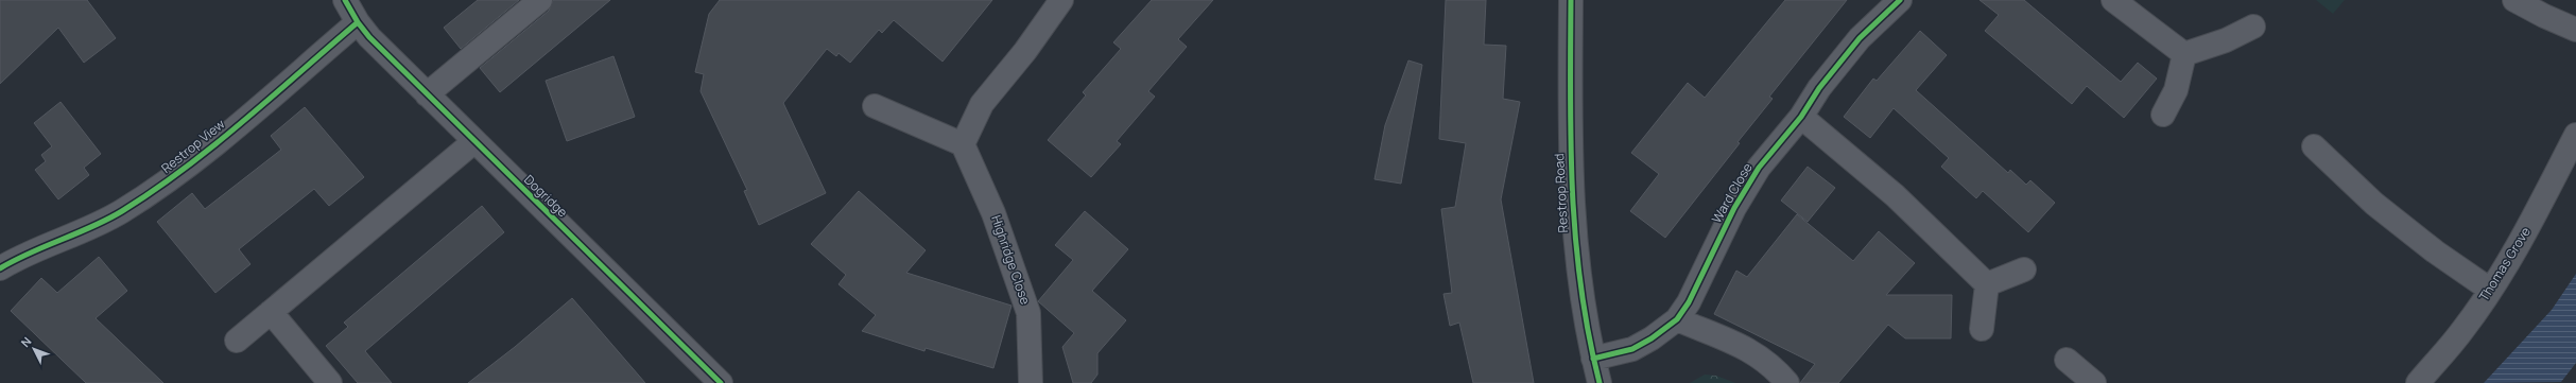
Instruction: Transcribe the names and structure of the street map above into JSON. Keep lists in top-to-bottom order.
{
  "streets": {
    "street": [
      "Restrop View",
      "Restrop Road",
      "Ward Close",
      "Dogridge",
      "Highridge Close",
      "Thomas Grove"
    ]
  },
  "crossings": [
    ["Restrop View", "Dogridge"],
    ["Restrop Road", "Ward Close"]
  ],
  "north": "top left"
}
